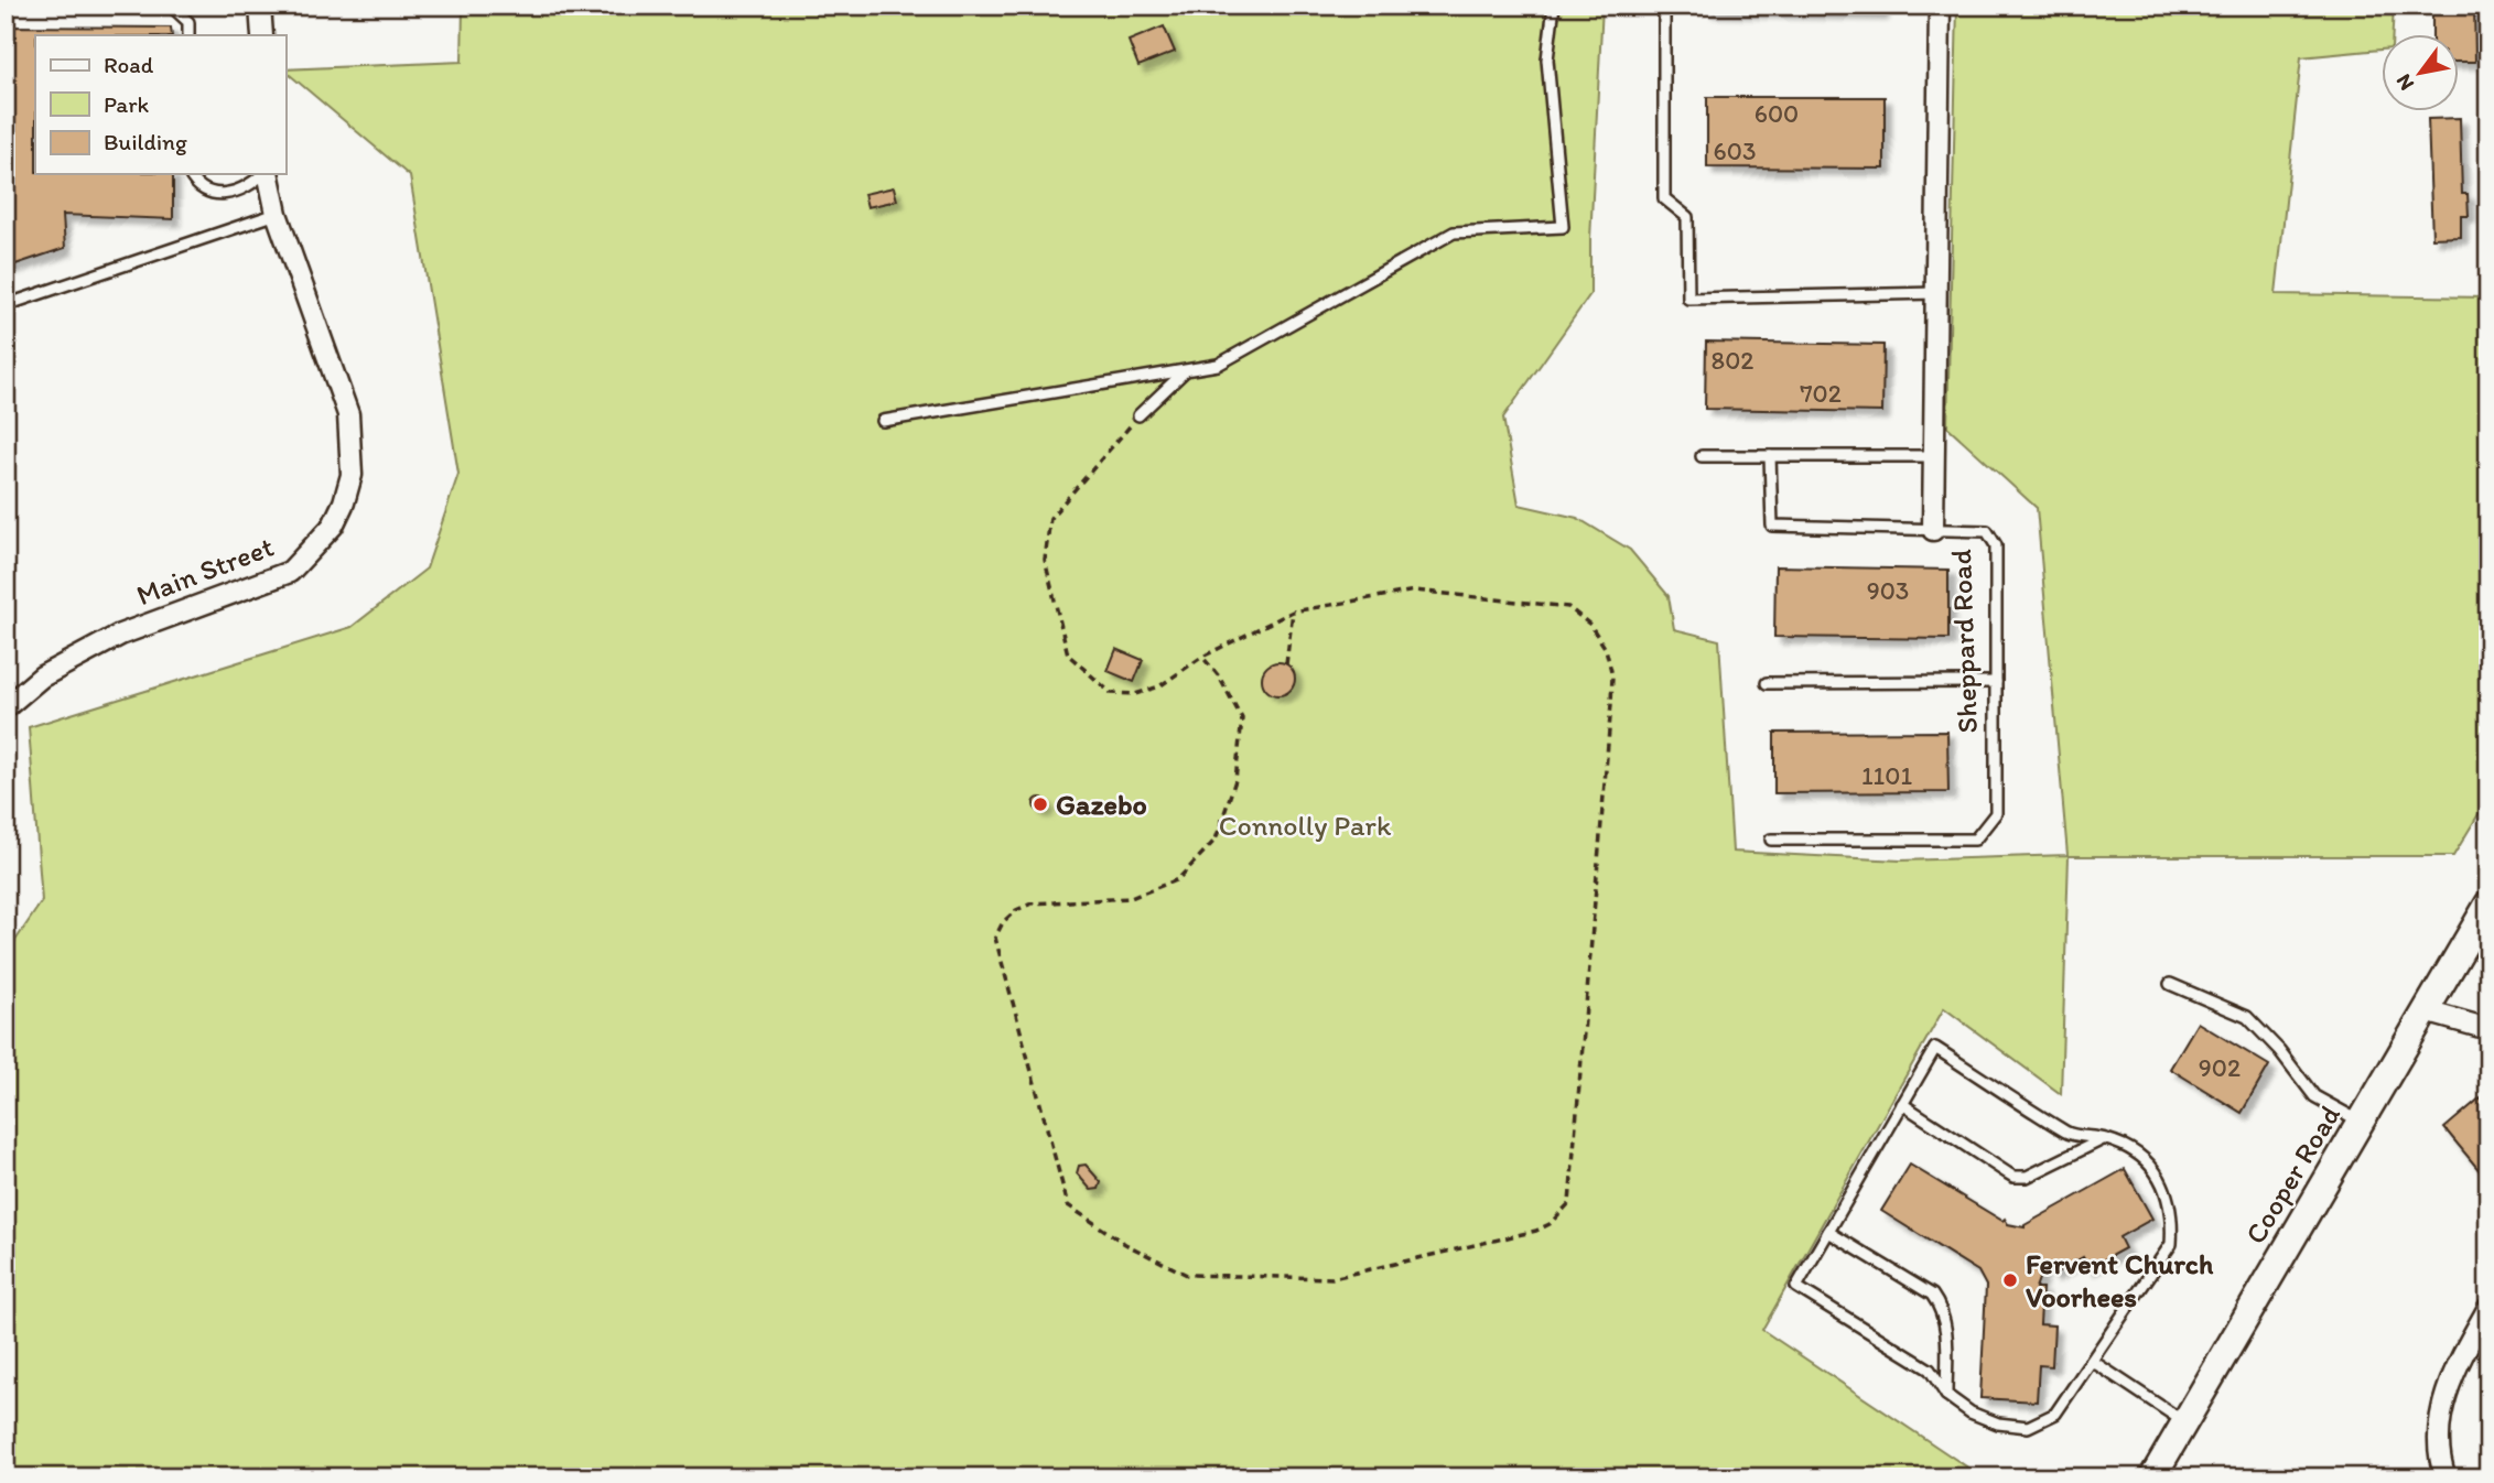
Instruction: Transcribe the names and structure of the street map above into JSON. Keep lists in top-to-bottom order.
{
  "streets": {
    "street": ["Main Street", "Sheppard Road", "Cooper Road"]
  },
  "parks": ["Connolly Park"],
  "places": ["Gazebo", "Fervent Church Voorhees"],
  "house_numbers": [
    "600",
    "603",
    "802",
    "702",
    "903",
    "1101",
    "902"
  ],
  "legend": ["Road", "Park", "Building"],
  "north": "bottom left"
}
